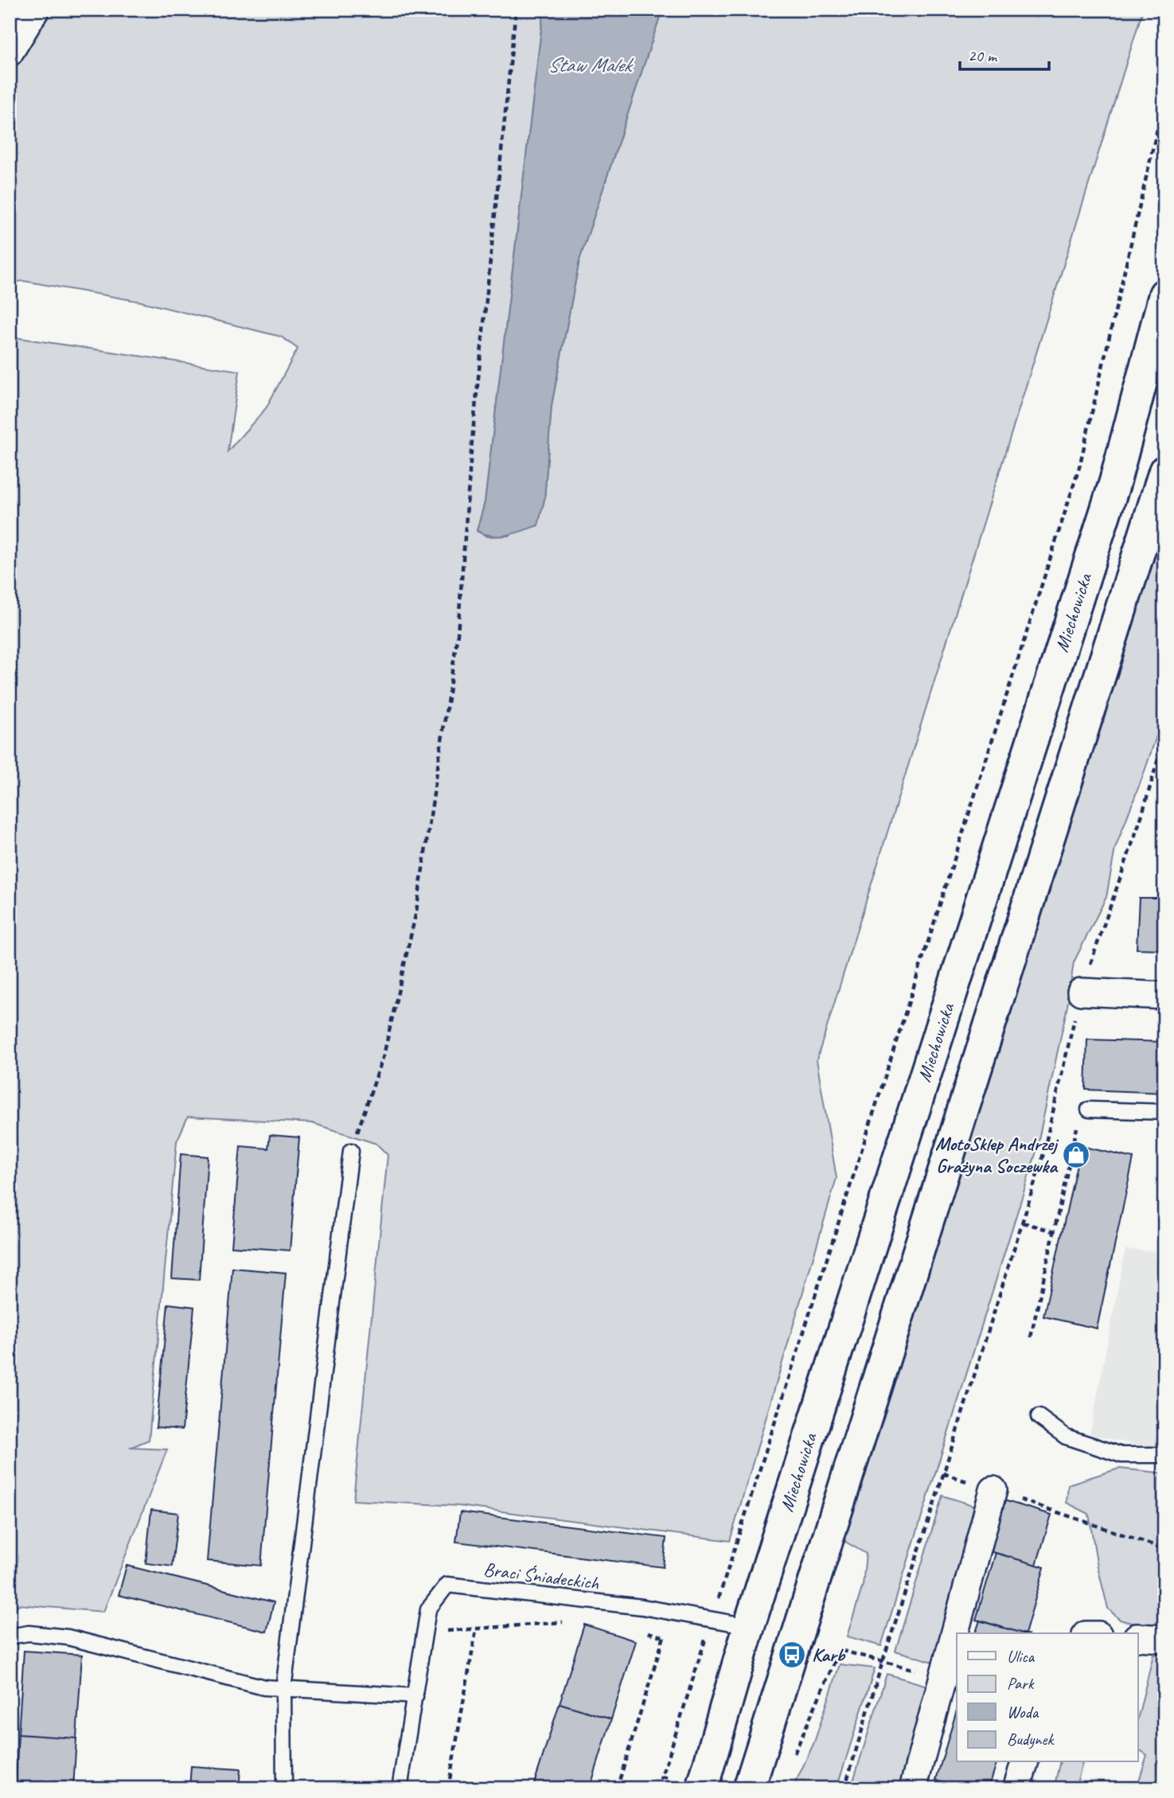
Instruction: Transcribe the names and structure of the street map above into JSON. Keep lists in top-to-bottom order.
{
  "streets": {
    "main road": ["Miechowicka"],
    "lane": ["Braci Śniadeckich"]
  },
  "crossings": [
    ["Miechowicka", "Braci Śniadeckich"]
  ],
  "water": ["Staw Malek"],
  "places": {
    "shop": ["MotoSklep Andrzej Grażyna Soczewka"],
    "bus stop": ["Karb"]
  },
  "legend": [
    "Ulica",
    "Park",
    "Woda",
    "Budynek"
  ],
  "scale_bar": "20 m"
}
